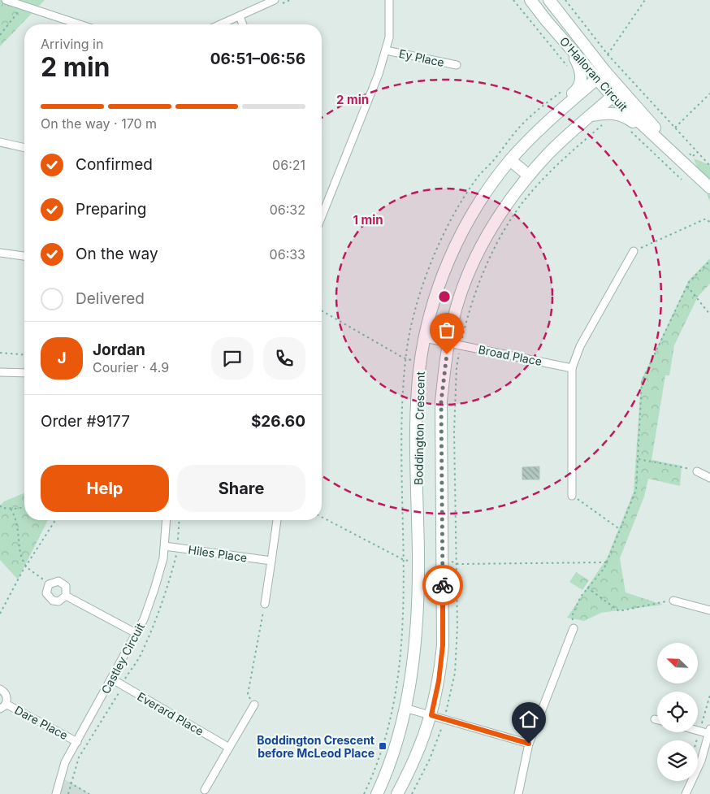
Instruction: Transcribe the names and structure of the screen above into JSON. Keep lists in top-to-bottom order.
{
  "streets": {
    "street": [
      "Ey Place",
      "O'Halloran Circuit",
      "Broad Place",
      "Boddington Crescent",
      "Hiles Place",
      "Castley Circuit",
      "Everard Place",
      "Dare Place"
    ]
  },
  "crossings": [
    ["O'Halloran Circuit", "Boddington Crescent"],
    ["Broad Place", "Boddington Crescent"],
    ["Hiles Place", "Castley Circuit"],
    ["Castley Circuit", "Everard Place"],
    ["Castley Circuit", "Dare Place"]
  ],
  "places": {
    "transit": ["Boddington Crescent before McLeod Place"]
  },
  "north": "top left",
  "page": {
    "heading": ["2 min", "Arriving in", "06:51–06:56"],
    "panel": [
      "Jordan",
      "Courier · 4.9",
      "Order #9177",
      "$26.60"
    ],
    "bar": "On the way · 170 m",
    "list": [
      ["Confirmed", "06:21"],
      ["Preparing", "06:32"],
      ["On the way", "06:33"],
      "Delivered"
    ],
    "round": "J",
    "buttons": ["Help", "Share"]
  },
  "rings": ["2 min", "1 min"]
}
